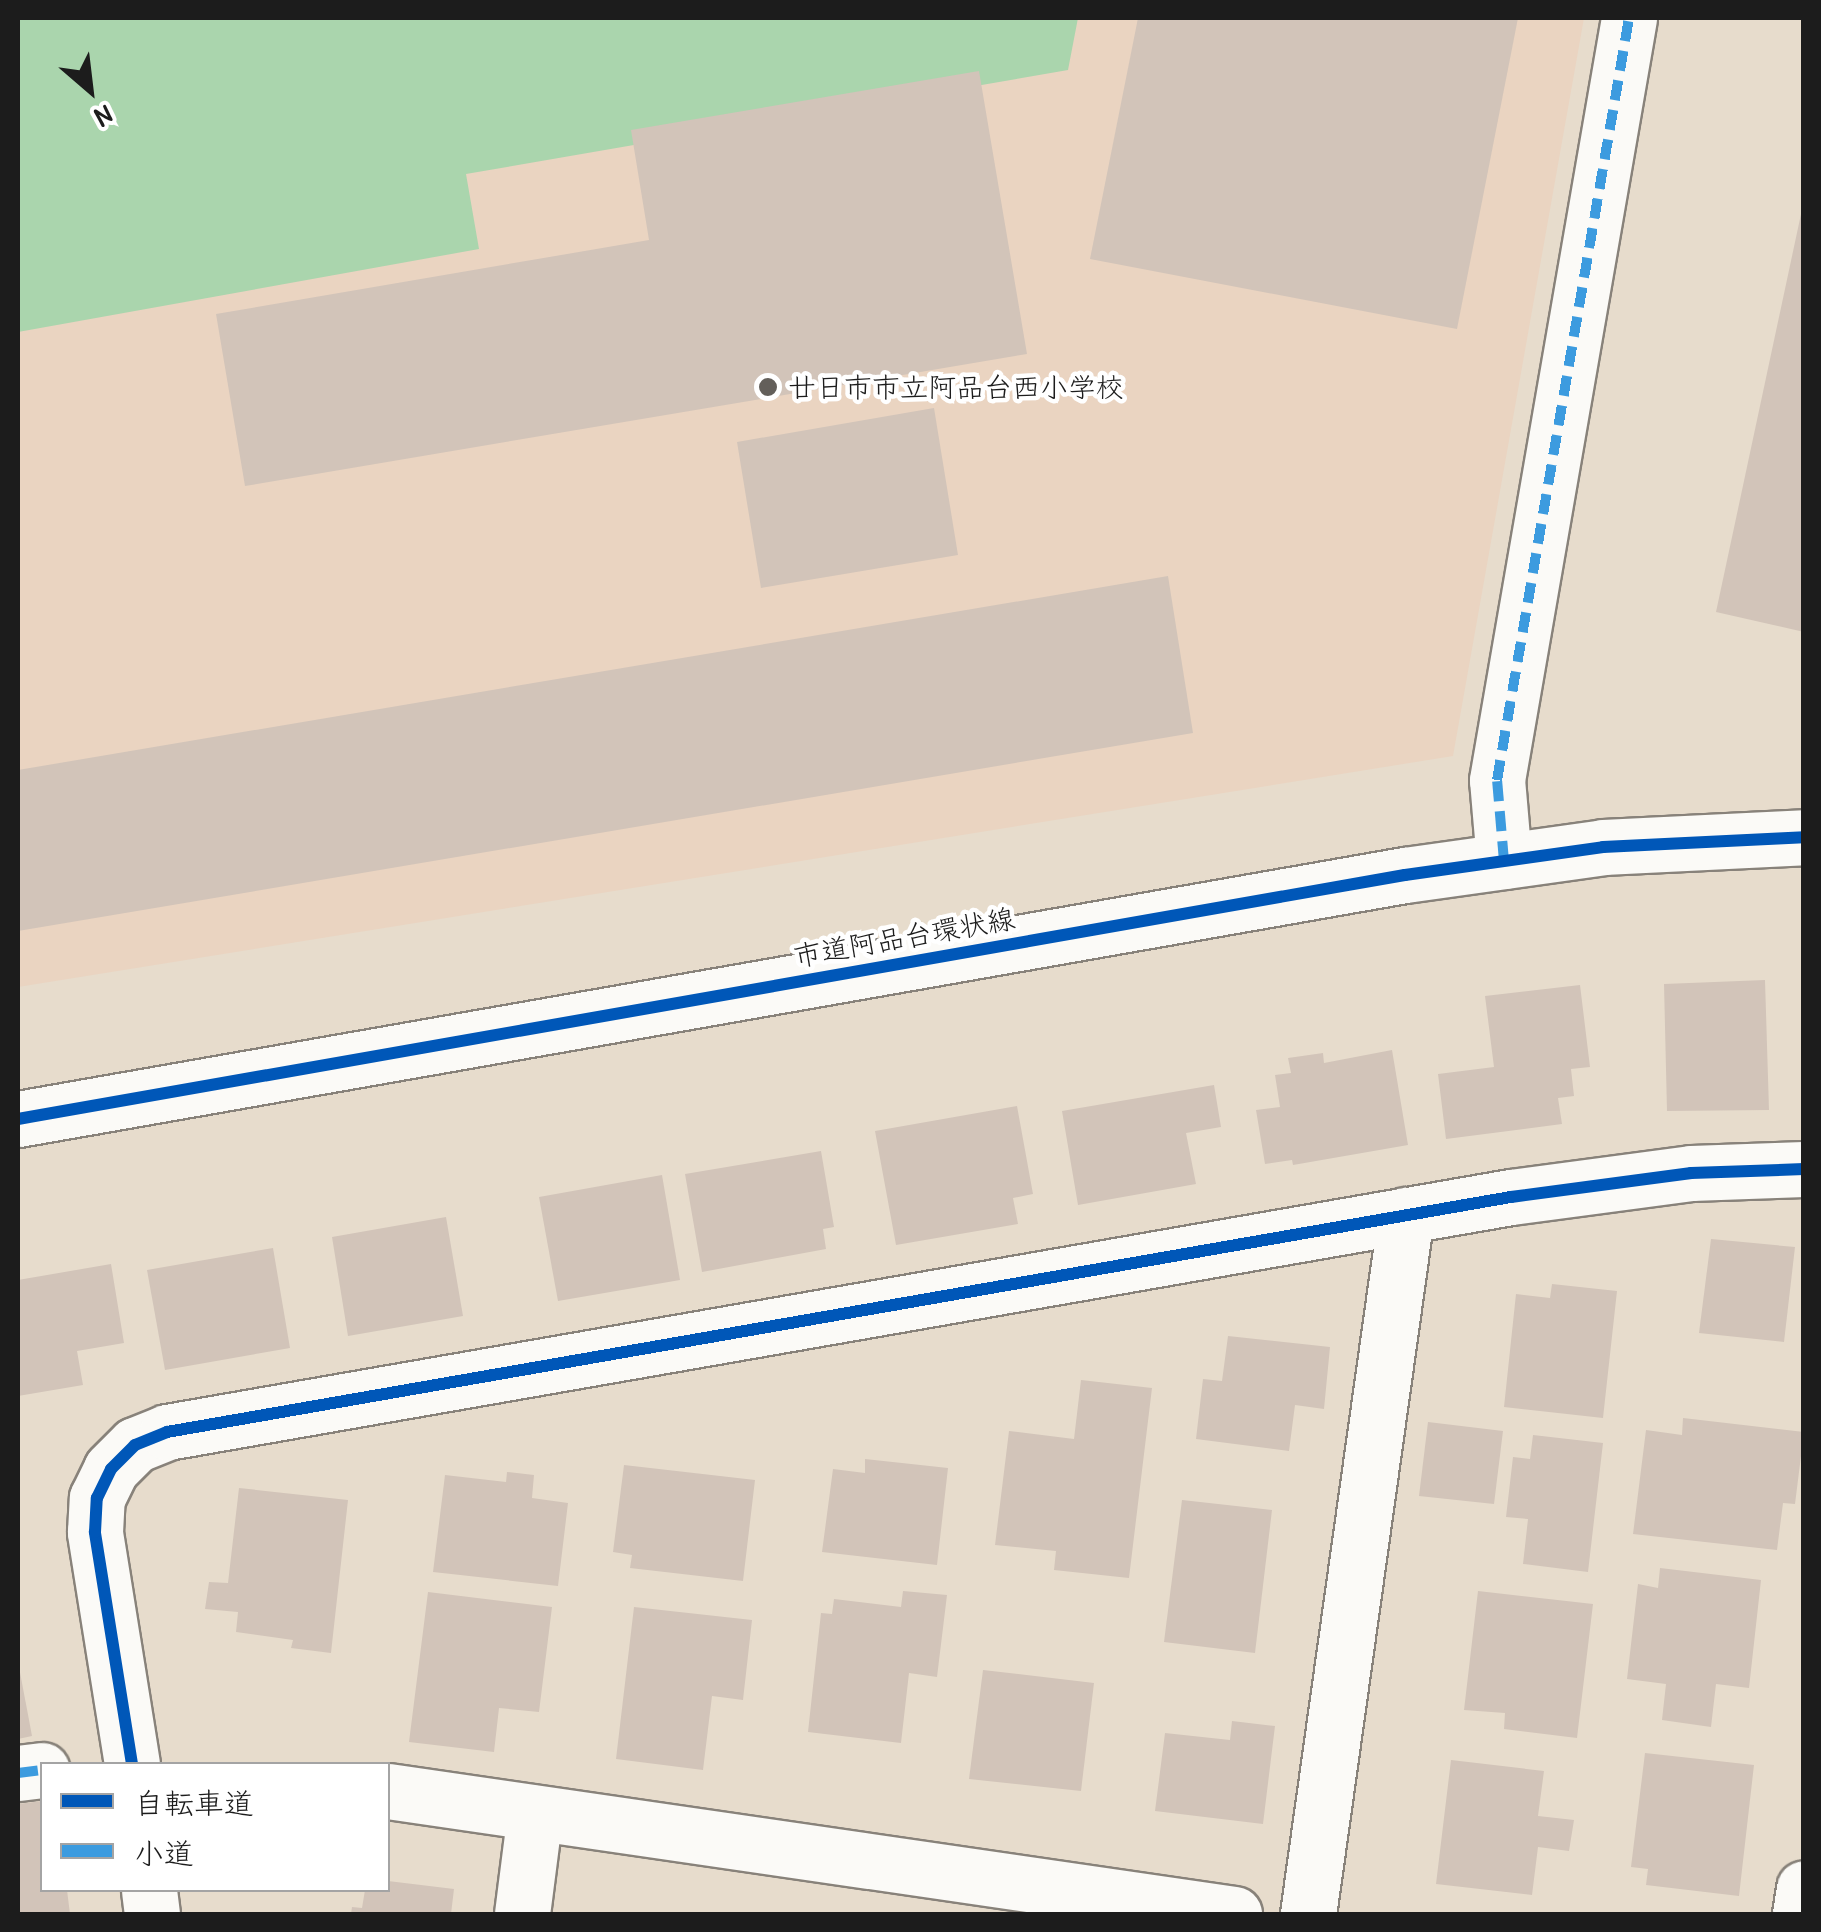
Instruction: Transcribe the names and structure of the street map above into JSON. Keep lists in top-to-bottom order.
{
  "streets": {
    "street": ["市道阿品台環状線"]
  },
  "places": ["廿日市市立阿品台西小学校"],
  "legend": ["自転車道", "小道"],
  "north": "bottom right"
}
